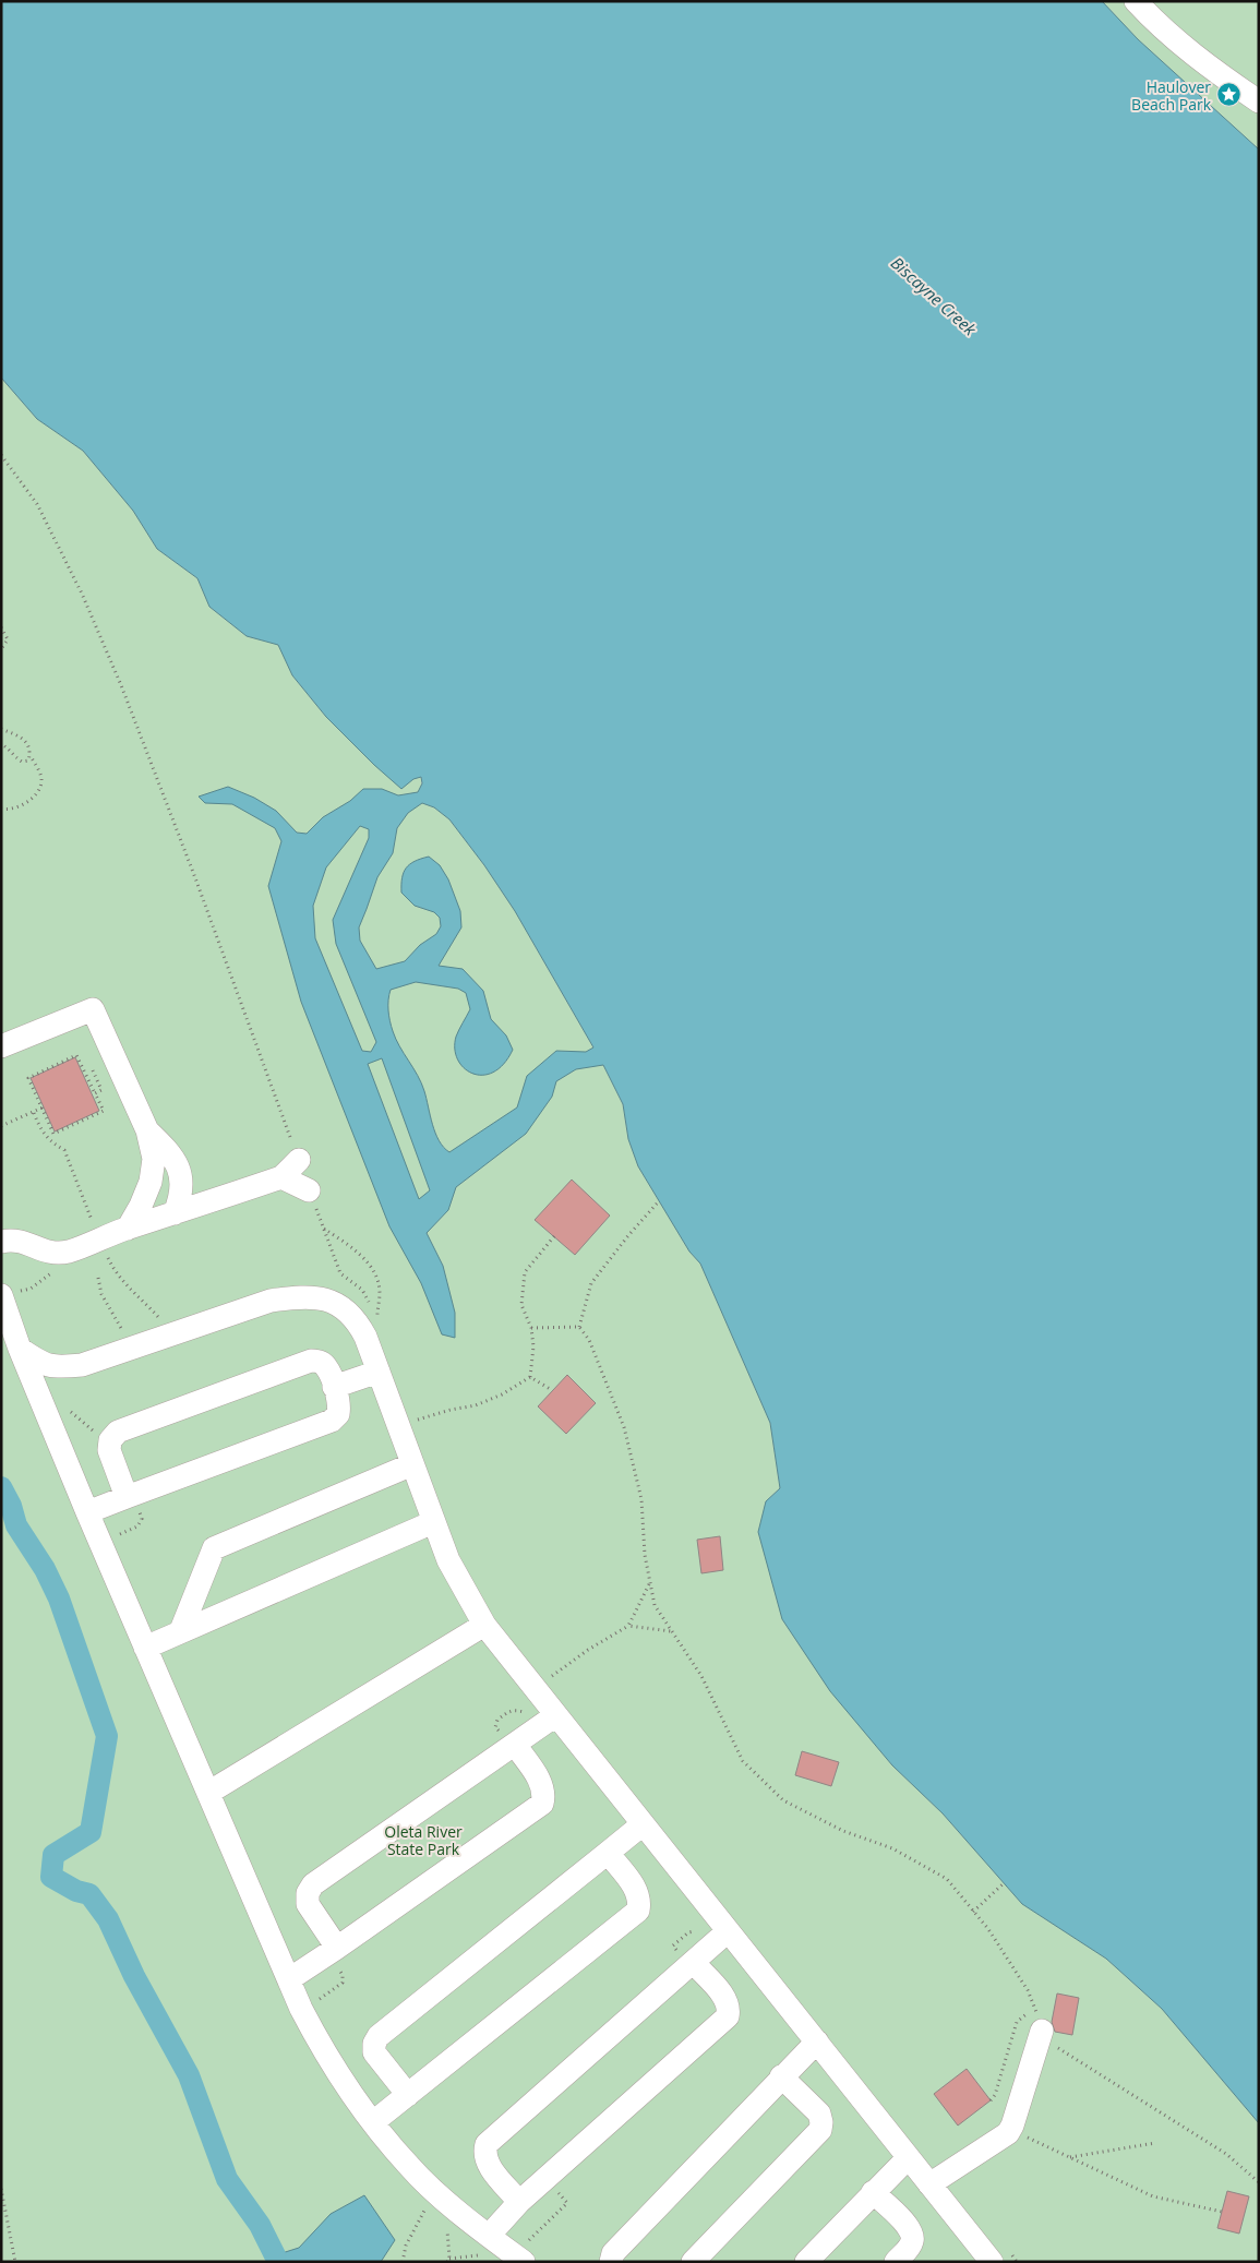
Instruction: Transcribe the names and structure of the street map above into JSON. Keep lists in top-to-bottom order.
{
  "water": ["Biscayne Creek"],
  "parks": ["Oleta River State Park"],
  "places": {
    "place": ["Haulover Beach Park"]
  }
}
